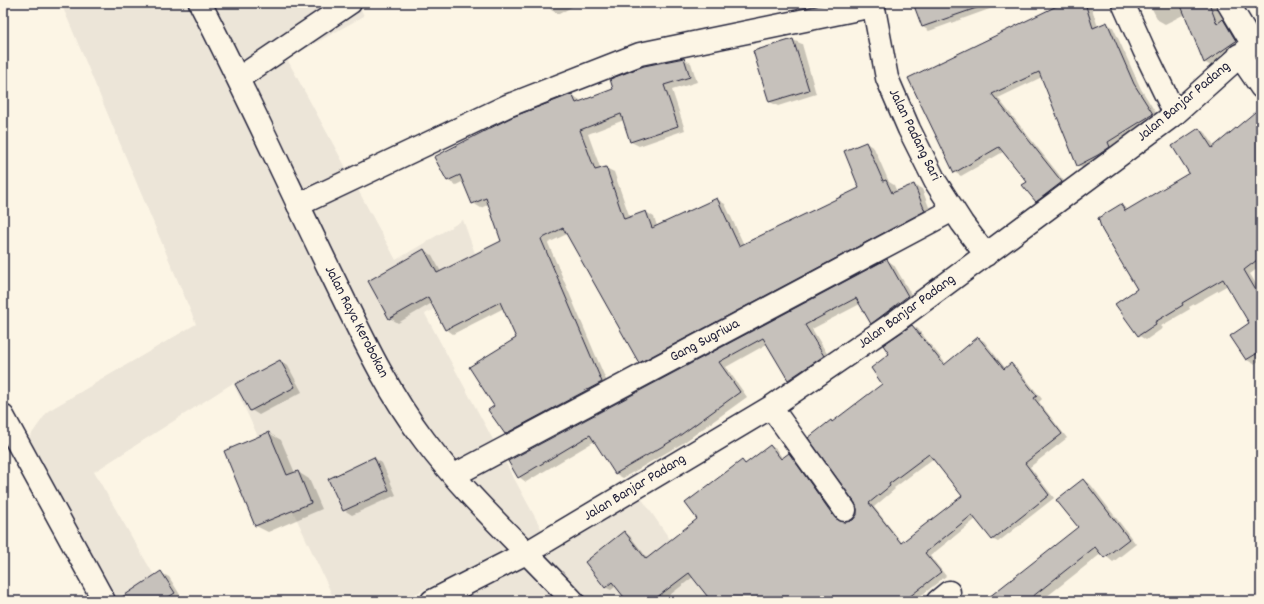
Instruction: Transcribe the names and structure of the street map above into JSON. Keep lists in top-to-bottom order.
{
  "streets": {
    "street": [
      "Jalan Banjar Padang",
      "Jalan Padang Sari",
      "Jalan Raya Kerobokan",
      "Gang Sugriwa"
    ]
  },
  "crossings": [
    ["Jalan Banjar Padang", "Jalan Padang Sari"],
    ["Jalan Banjar Padang", "Jalan Raya Kerobokan"]
  ]
}
